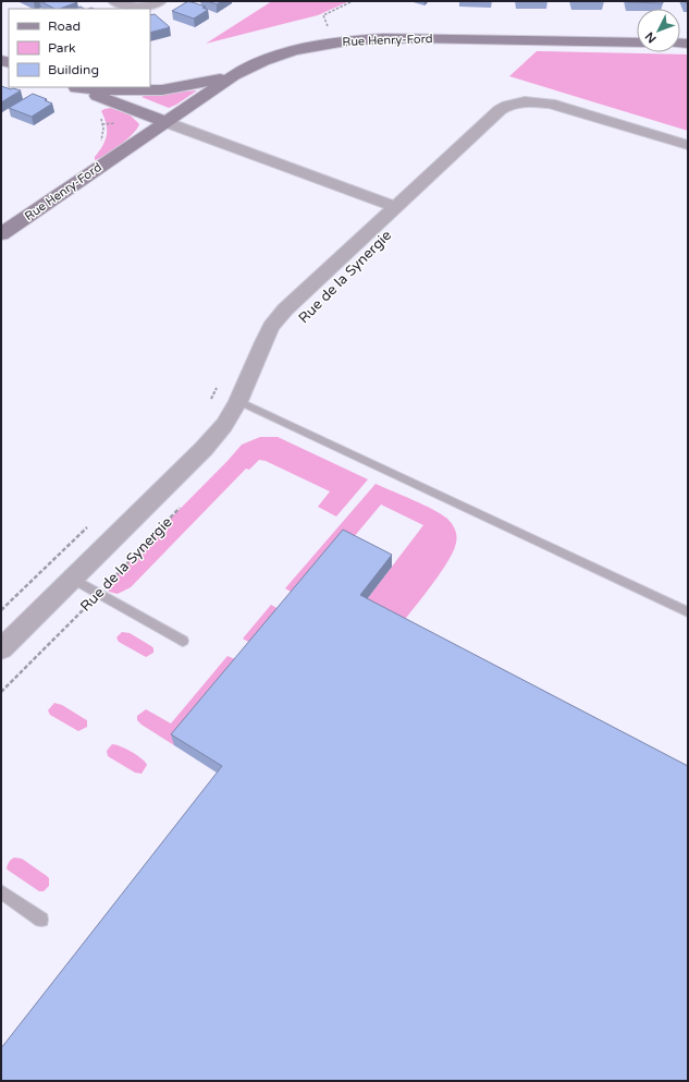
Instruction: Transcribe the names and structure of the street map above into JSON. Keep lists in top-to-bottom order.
{
  "streets": {
    "street": ["Rue Henry-Ford", "Rue de la Synergie"]
  },
  "legend": ["Road", "Park", "Building"],
  "north": "bottom left"
}
